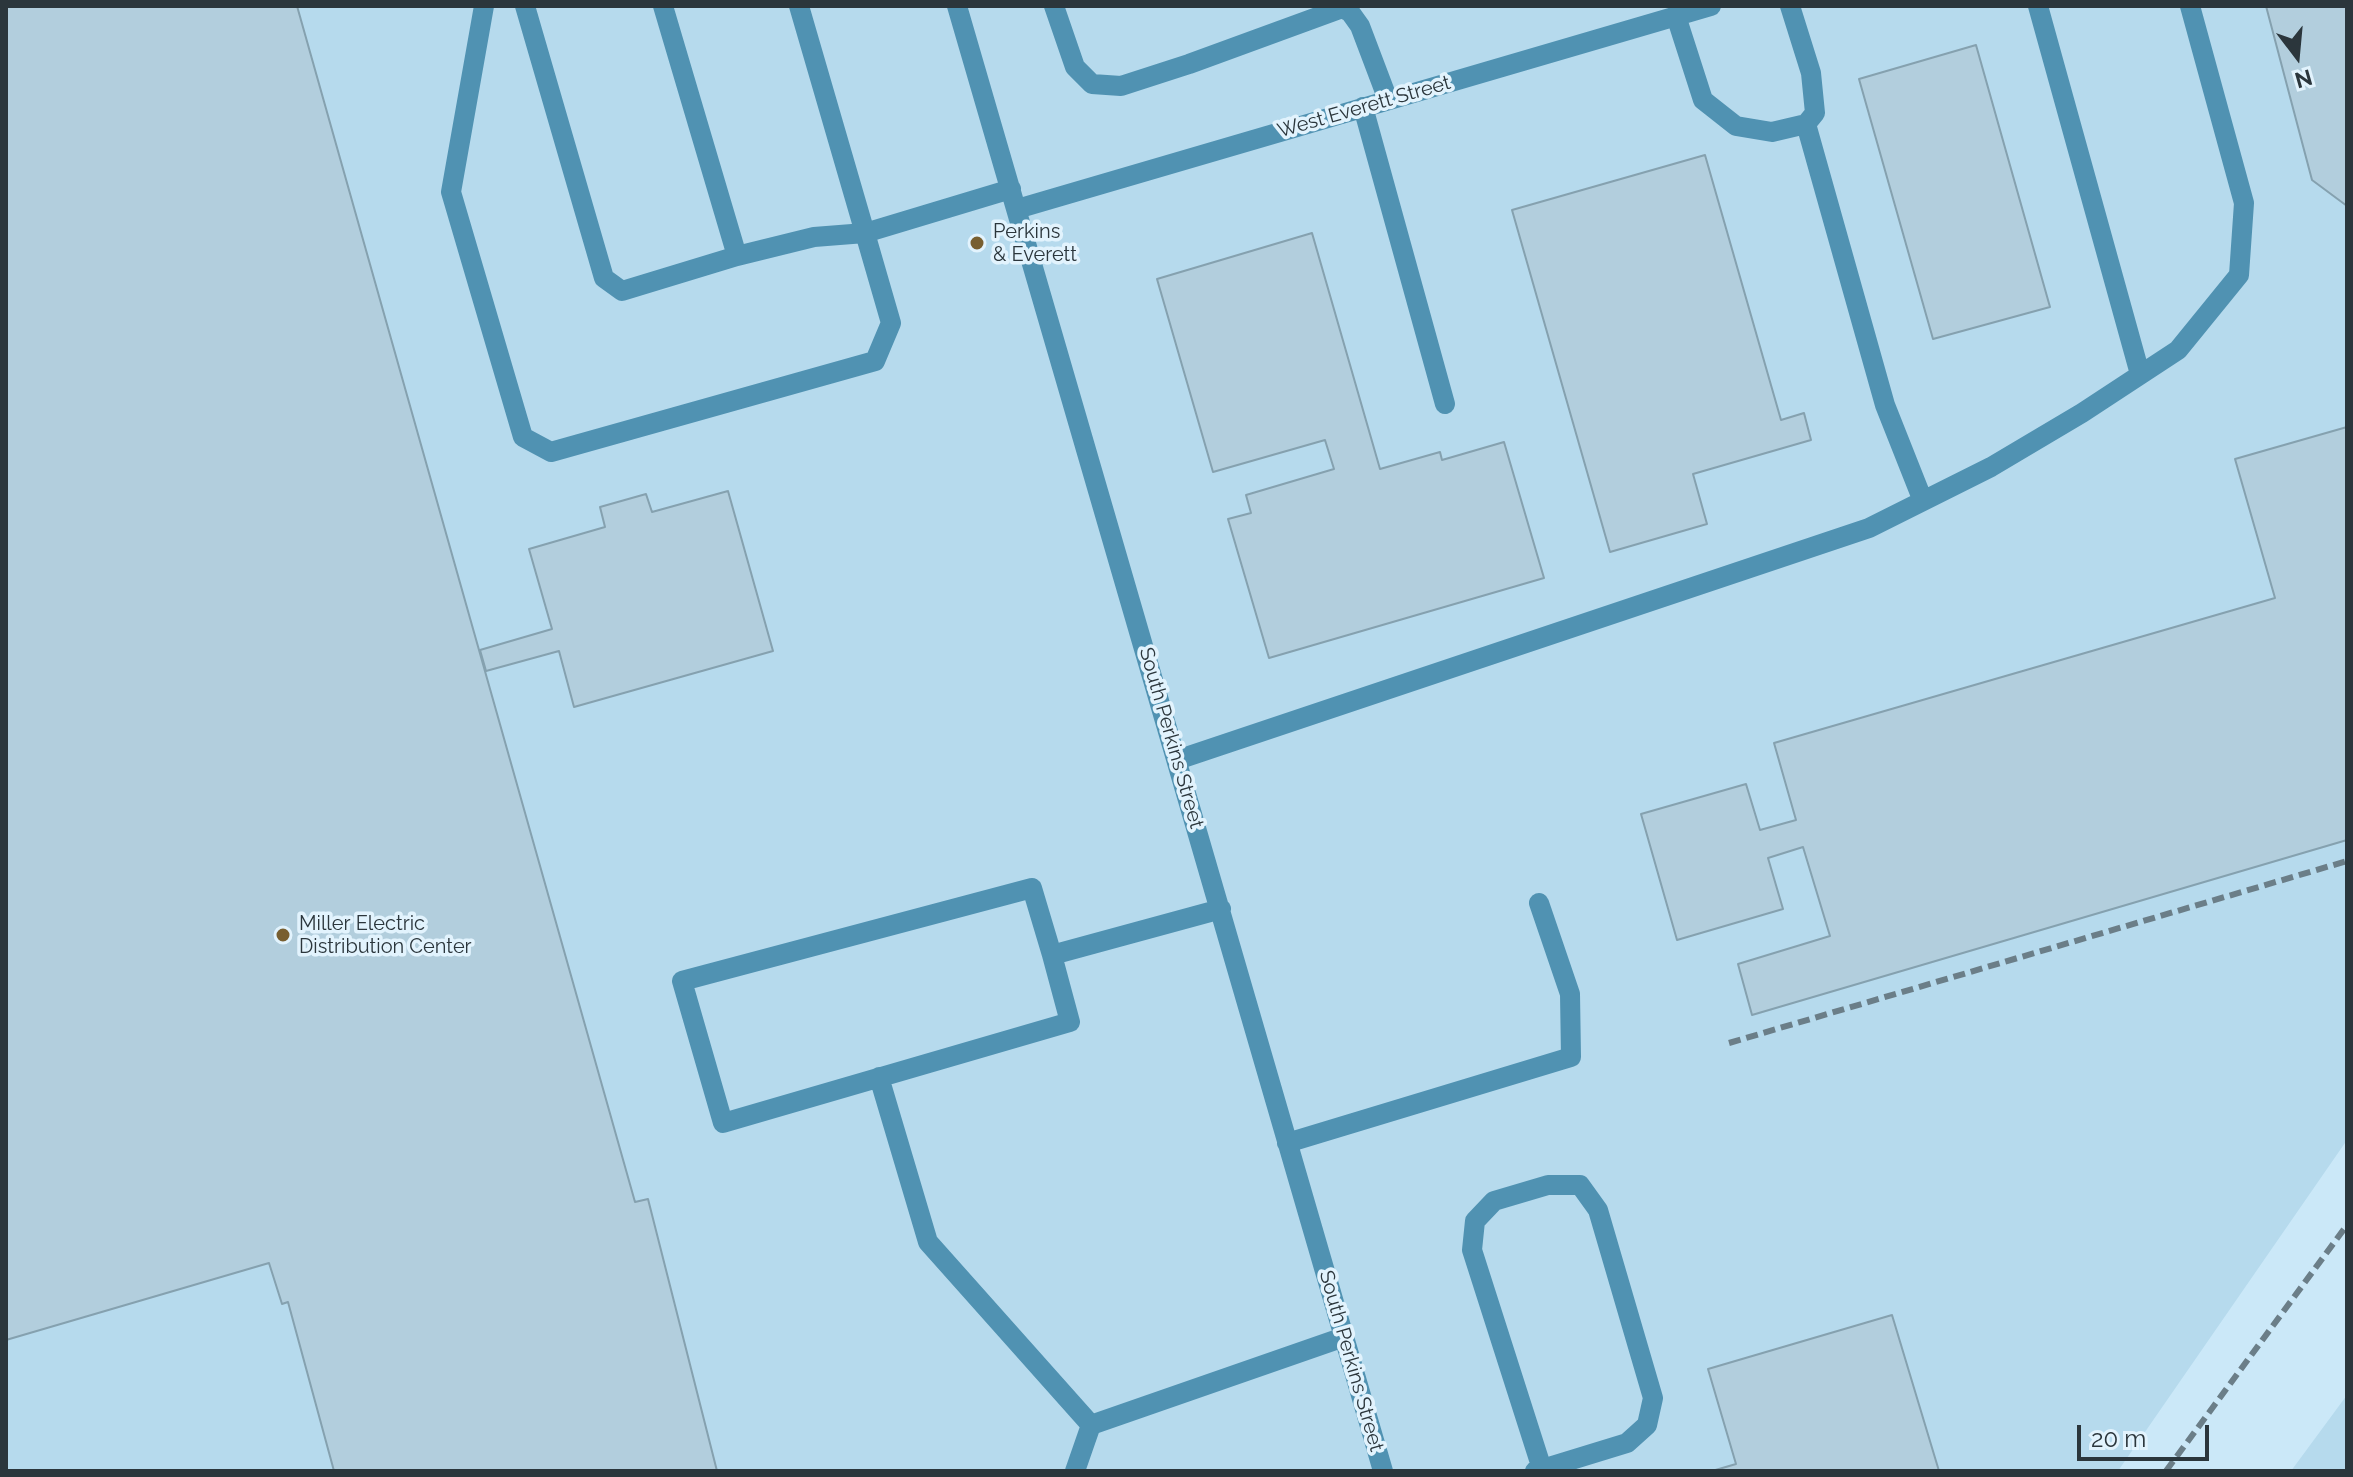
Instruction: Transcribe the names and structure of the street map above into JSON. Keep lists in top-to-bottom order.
{
  "streets": {
    "street": ["West Everett Street", "South Perkins Street"]
  },
  "crossings": [
    ["West Everett Street", "South Perkins Street"]
  ],
  "places": ["Perkins & Everett", "Miller Electric Distribution Center"],
  "scale_bar": "20 m",
  "north": "bottom"
}
